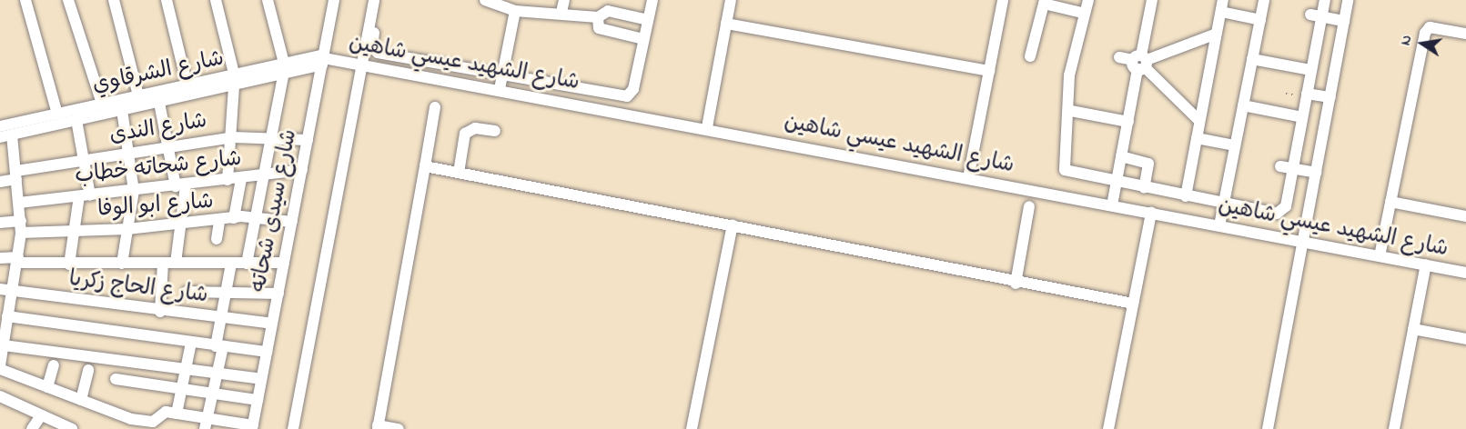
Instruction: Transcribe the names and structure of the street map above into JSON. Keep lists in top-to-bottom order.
{
  "streets": {
    "street": [
      "شارع الشهيد عيسي شاهين",
      "شارع الشرقاوي",
      "شارع الندى",
      "شارع شحاته خطاب",
      "شارع ابو الوفا",
      "شارع سيدى شحاته",
      "شارع الحاج زكريا"
    ]
  },
  "crossings": [
    ["شارع الشهيد عيسي شاهين", "شارع الشرقاوي"],
    ["شارع الشهيد عيسي شاهين", "شارع سيدى شحاته"],
    ["شارع الشرقاوي", "شارع سيدى شحاته"],
    ["شارع الندى", "شارع سيدى شحاته"],
    ["شارع شحاته خطاب", "شارع سيدى شحاته"],
    ["شارع ابو الوفا", "شارع سيدى شحاته"],
    ["شارع سيدى شحاته", "شارع الحاج زكريا"]
  ],
  "north": "left"
}
